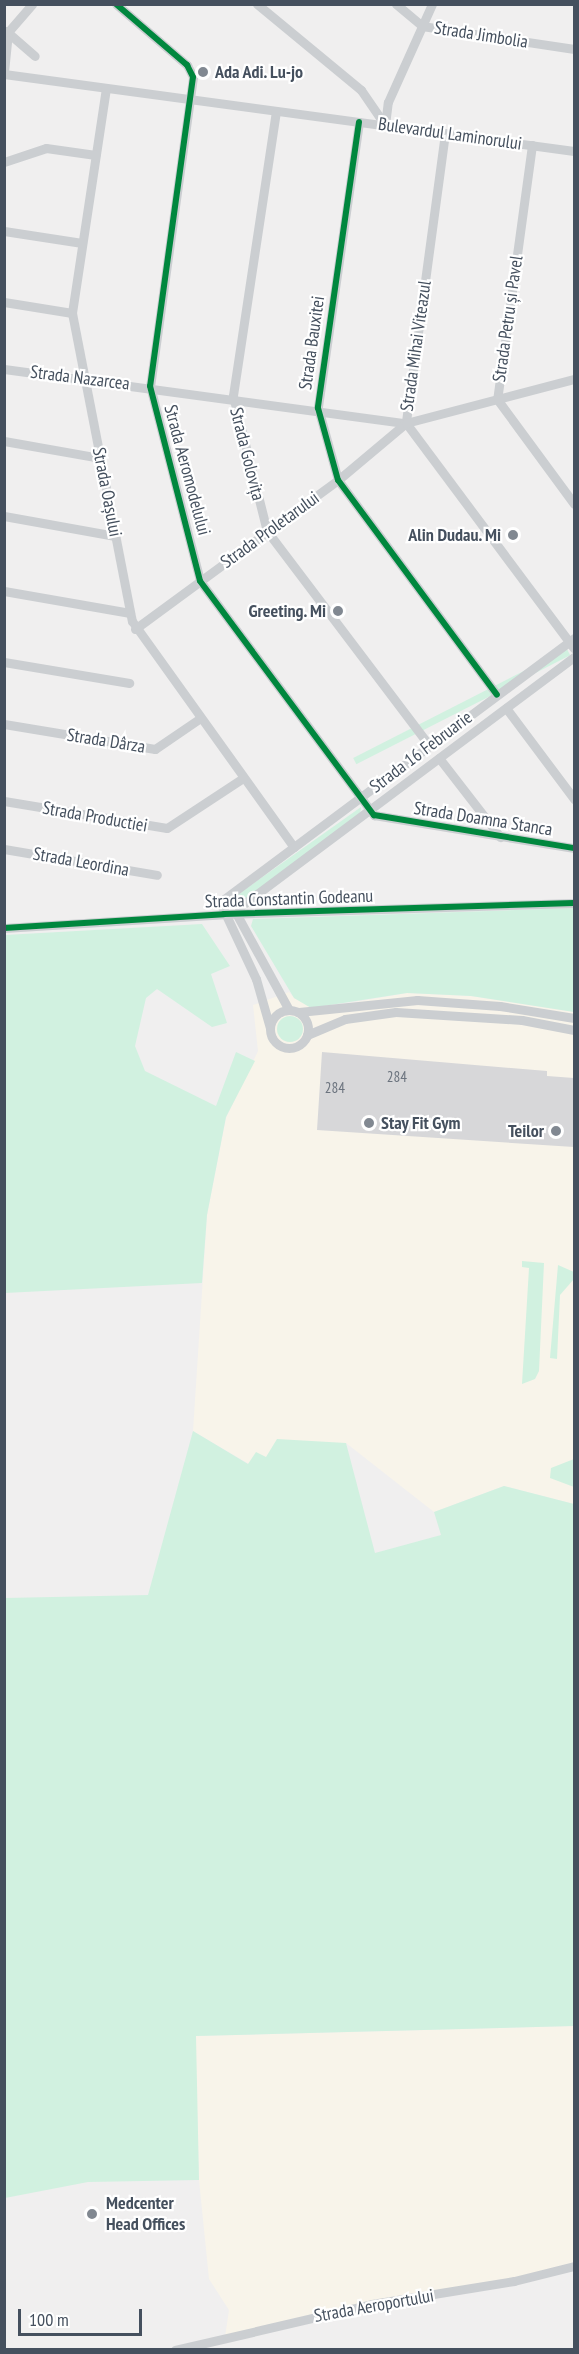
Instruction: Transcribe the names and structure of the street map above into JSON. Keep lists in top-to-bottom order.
{
  "streets": {
    "street": [
      "Strada Jimbolia",
      "Bulevardul Laminorului",
      "Strada Petru și Pavel",
      "Strada Bauxitei",
      "Strada Mihai Viteazul",
      "Strada Nazarcea",
      "Strada Golovița",
      "Strada Aeromodelului",
      "Strada Oașului",
      "Strada Proletarului",
      "Strada Dârza",
      "Strada 16 Februarie",
      "Strada Productiei",
      "Strada Doamna Stanca",
      "Strada Leordina",
      "Strada Constantin Godeanu",
      "Strada Aeroportului"
    ]
  },
  "crossings": [
    ["Bulevardul Laminorului", "Strada Petru și Pavel"],
    ["Bulevardul Laminorului", "Strada Bauxitei"],
    ["Bulevardul Laminorului", "Strada Mihai Viteazul"],
    ["Bulevardul Laminorului", "Strada Golovița"],
    ["Bulevardul Laminorului", "Strada Aeromodelului"],
    ["Bulevardul Laminorului", "Strada Oașului"],
    ["Strada Petru și Pavel", "Strada Proletarului"],
    ["Strada Bauxitei", "Strada Nazarcea"],
    ["Strada Bauxitei", "Strada Proletarului"],
    ["Strada Bauxitei", "Strada 16 Februarie"],
    ["Strada Mihai Viteazul", "Strada Nazarcea"],
    ["Strada Mihai Viteazul", "Strada Proletarului"],
    ["Strada Mihai Viteazul", "Strada 16 Februarie"],
    ["Strada Nazarcea", "Strada Golovița"],
    ["Strada Nazarcea", "Strada Aeromodelului"],
    ["Strada Nazarcea", "Strada Oașului"],
    ["Strada Nazarcea", "Strada Proletarului"],
    ["Strada Golovița", "Strada Proletarului"],
    ["Strada Golovița", "Strada 16 Februarie"],
    ["Strada Aeromodelului", "Strada Proletarului"],
    ["Strada Aeromodelului", "Strada 16 Februarie"],
    ["Strada Oașului", "Strada Proletarului"],
    ["Strada Oașului", "Strada Dârza"],
    ["Strada Oașului", "Strada 16 Februarie"],
    ["Strada Oașului", "Strada Productiei"],
    ["Strada 16 Februarie", "Strada Doamna Stanca"],
    ["Strada 16 Februarie", "Strada Constantin Godeanu"]
  ],
  "places": [
    "Ada Adi. Lu-jo",
    "Alin Dudau. Mi",
    "Greeting. Mi",
    "Stay Fit Gym",
    "Teilor",
    "Medcenter Head Offices"
  ],
  "house_numbers": ["284", "284"],
  "scale_bar": "100 m"
}
